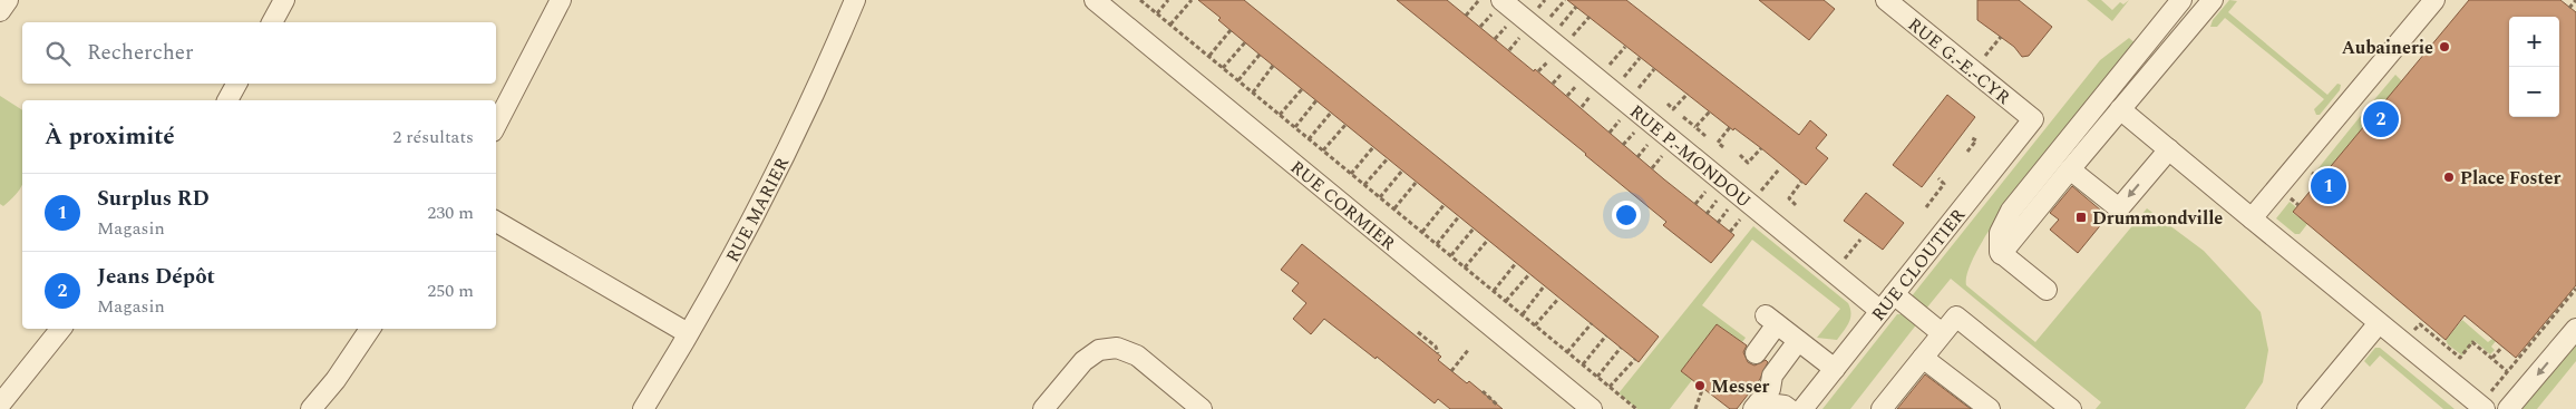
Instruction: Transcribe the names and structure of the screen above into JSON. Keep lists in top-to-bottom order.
{
  "streets": {
    "street": [
      "RUE G.-E.-CYR",
      "RUE P.-MONDOU",
      "RUE CORMIER",
      "RUE MARIER",
      "RUE CLOUTIER"
    ]
  },
  "crossings": [
    ["RUE G.-E.-CYR", "RUE CLOUTIER"],
    ["RUE P.-MONDOU", "RUE CLOUTIER"]
  ],
  "places": {
    "other": ["Aubainerie", "Place Foster", "Messer"],
    "transit": ["Drummondville"]
  },
  "page": {
    "map_buttons": ["+", "−"],
    "search": "Rechercher",
    "pins": ["2", "1"],
    "heading": ["À proximité", "2 résultats"],
    "list": [
      {
        "mark": "1",
        "name": "Surplus RD",
        "note": "Magasin",
        "value": "230 m"
      },
      {
        "mark": "2",
        "name": "Jeans Dépôt",
        "note": "Magasin",
        "value": "250 m"
      }
    ]
  }
}
